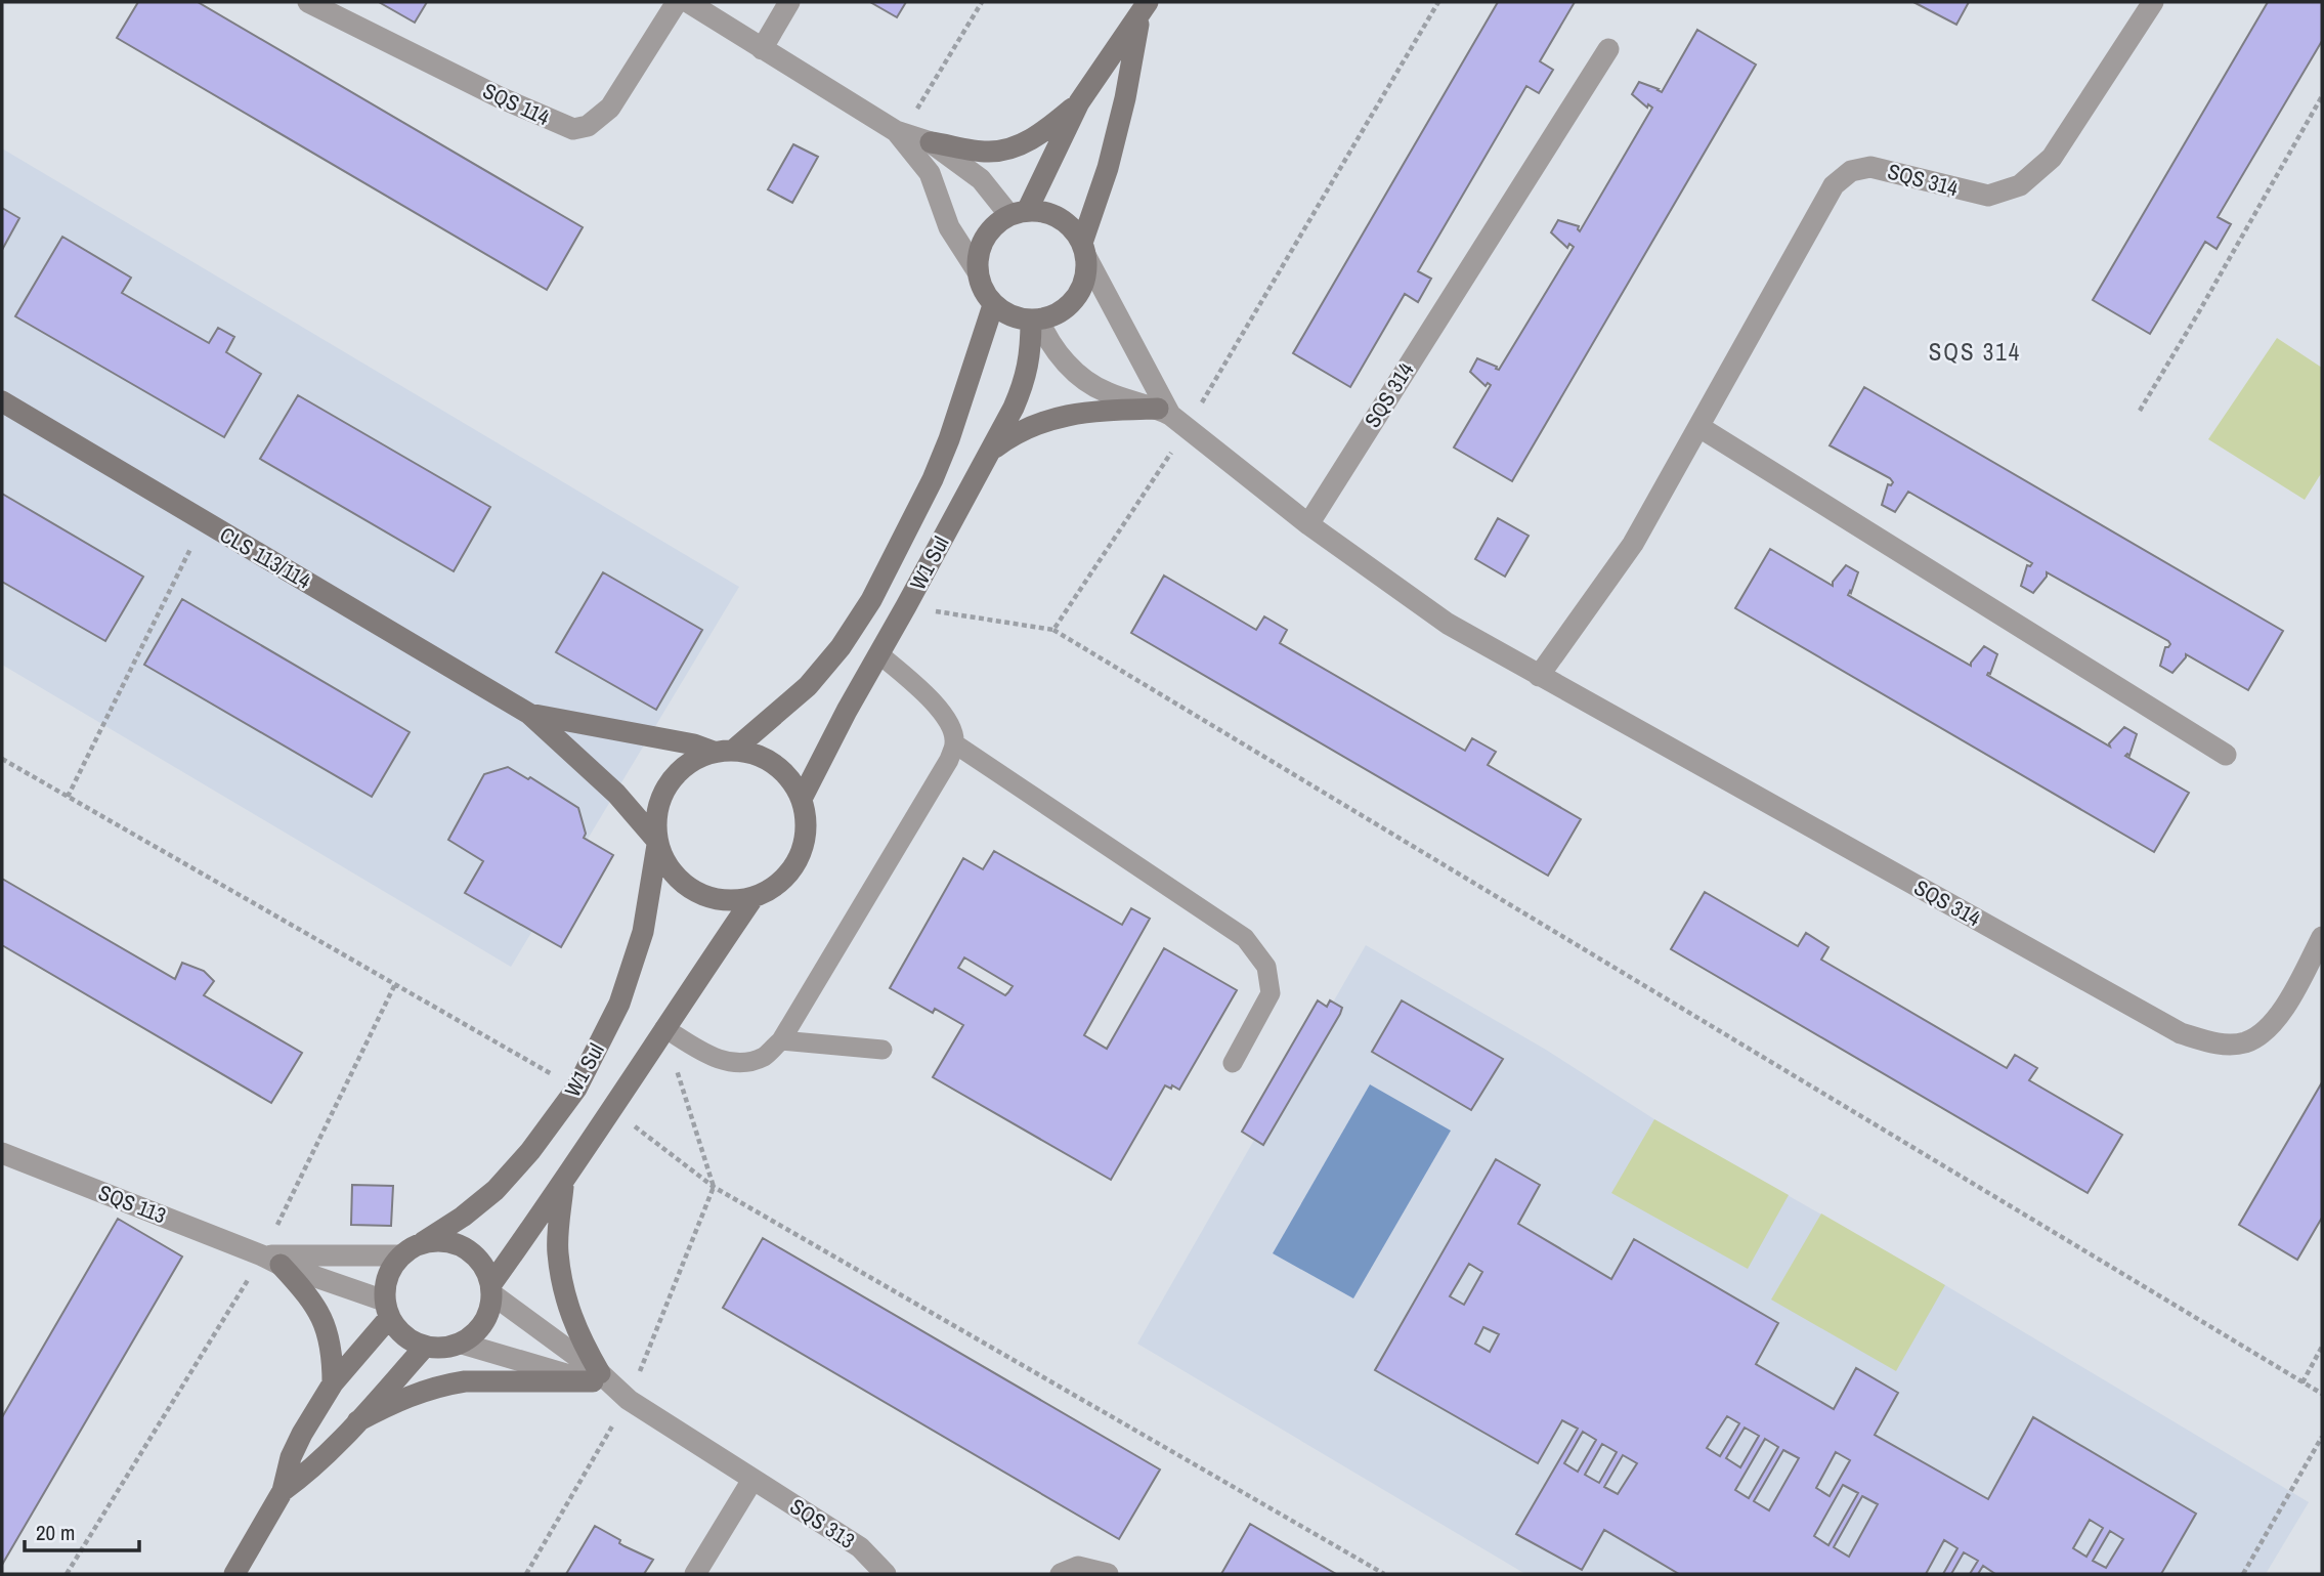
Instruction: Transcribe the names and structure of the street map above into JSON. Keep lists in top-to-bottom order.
{
  "streets": {
    "street": [
      "SQS 114",
      "SQS 314",
      "CLS 113/114",
      "W1 Sul",
      "SQS 113",
      "SQS 313"
    ]
  },
  "crossings": [
    ["SQS 314", "W1 Sul"],
    ["CLS 113/114", "W1 Sul"],
    ["W1 Sul", "SQS 113"],
    ["W1 Sul", "SQS 313"],
    ["SQS 113", "SQS 313"]
  ],
  "districts": ["SQS 314"],
  "scale_bar": "20 m"
}
